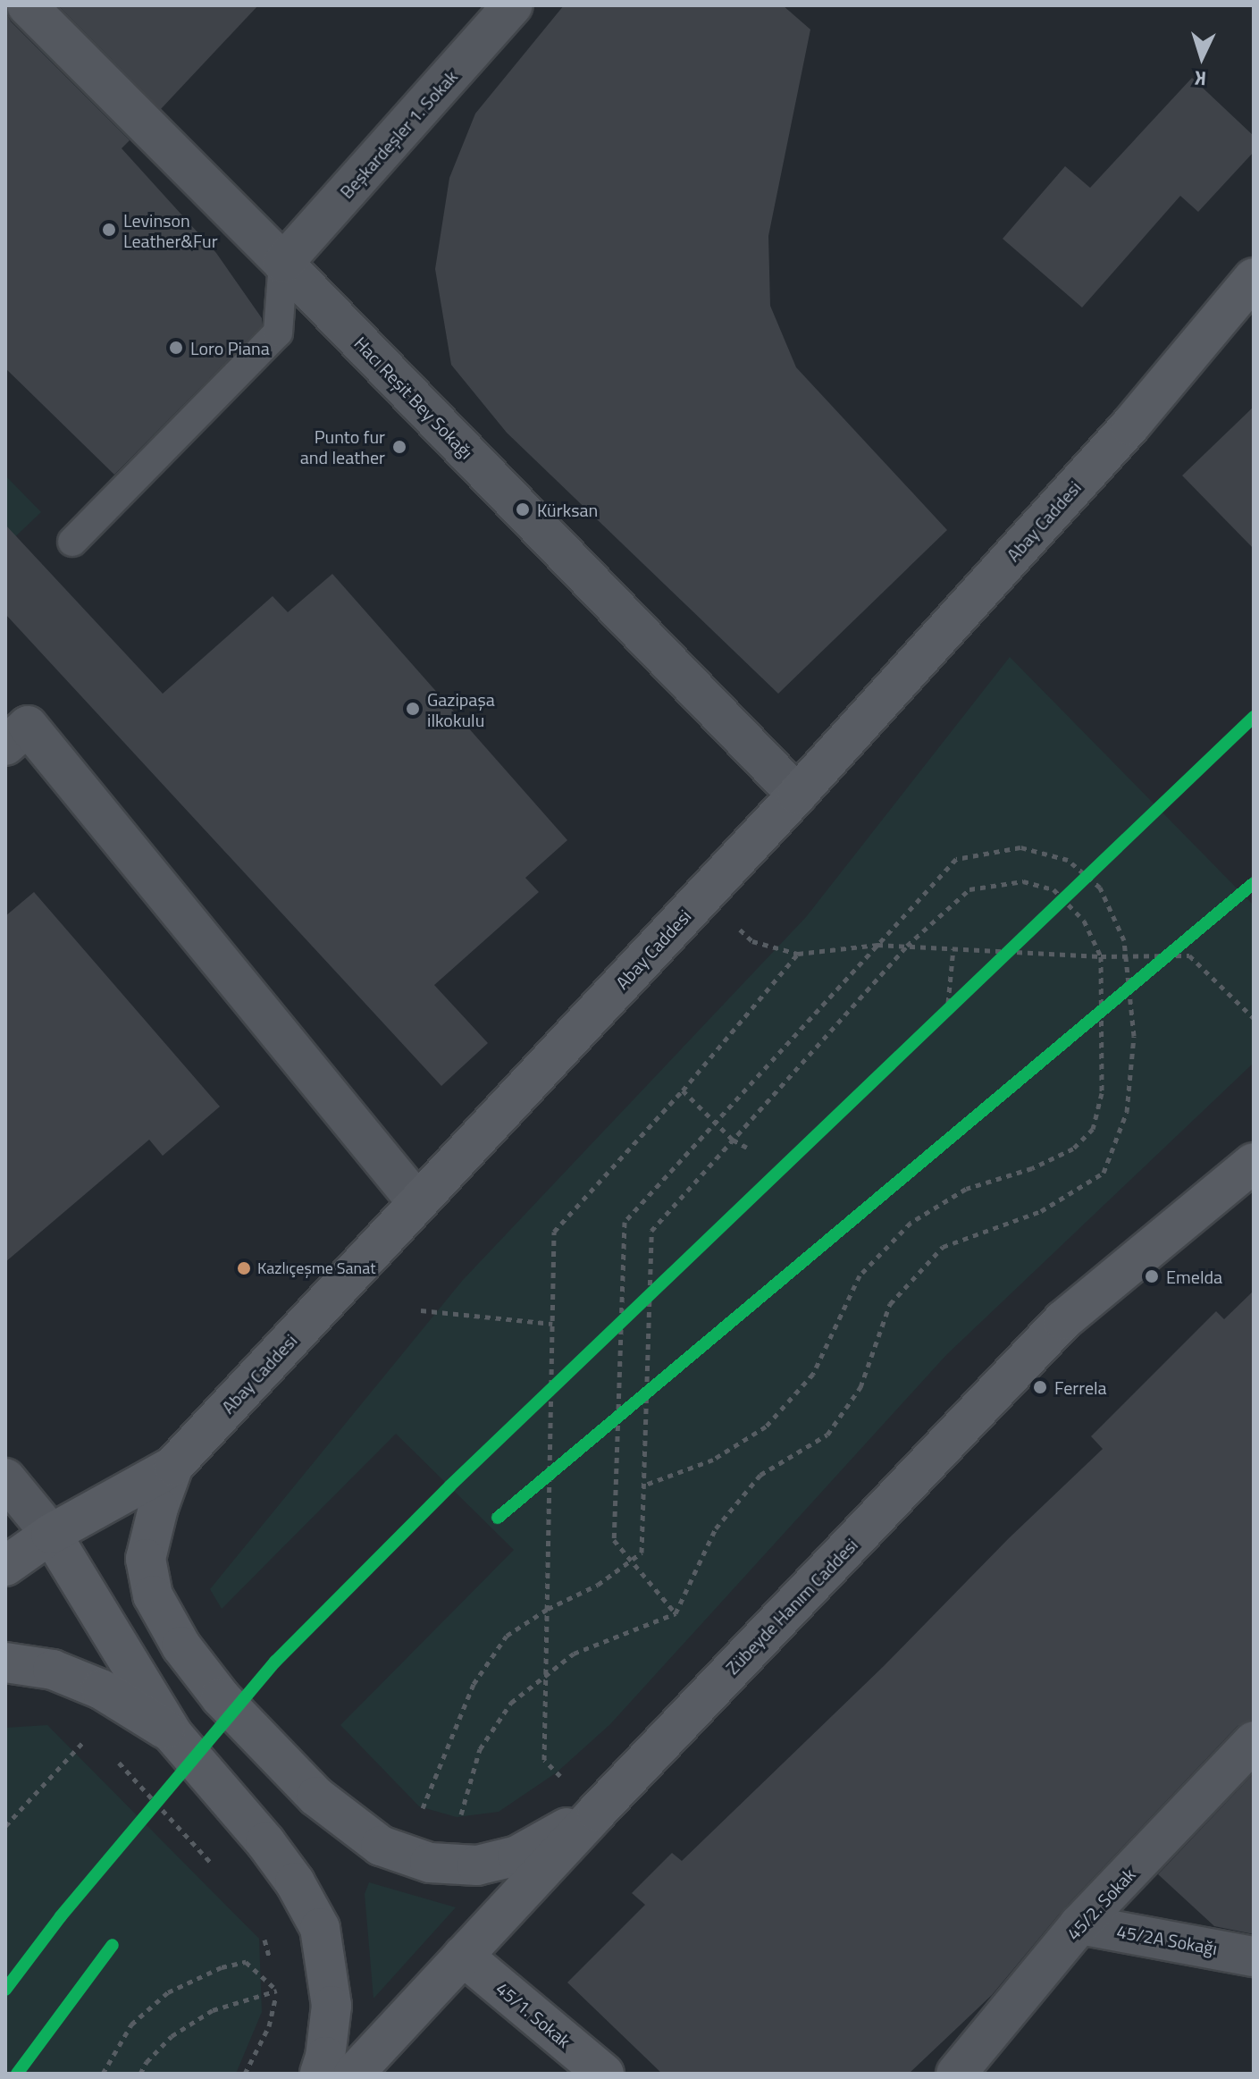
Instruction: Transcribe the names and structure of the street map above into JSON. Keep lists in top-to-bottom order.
{
  "streets": {
    "main road": ["Abay Caddesi", "Zübeyde Hanım Caddesi", "45/1. Sokak"],
    "street": [
      "Beşkardeşler 1. Sokak",
      "Hacı Reşit Bey Sokağı",
      "45/2. Sokak",
      "45/2A Sokağı"
    ]
  },
  "crossings": [
    ["Beşkardeşler 1. Sokak", "Hacı Reşit Bey Sokağı"],
    ["Hacı Reşit Bey Sokağı", "Abay Caddesi"],
    ["Zübeyde Hanım Caddesi", "45/1. Sokak"],
    ["45/2. Sokak", "45/2A Sokağı"]
  ],
  "places": [
    "Levinson Leather&Fur",
    "Loro Piana",
    "Punto fur and leather",
    "Kürksan",
    "Gazipaşa ilkokulu",
    "Kazlıçeşme Sanat",
    "Emelda",
    "Ferrela"
  ],
  "north": "bottom"
}
